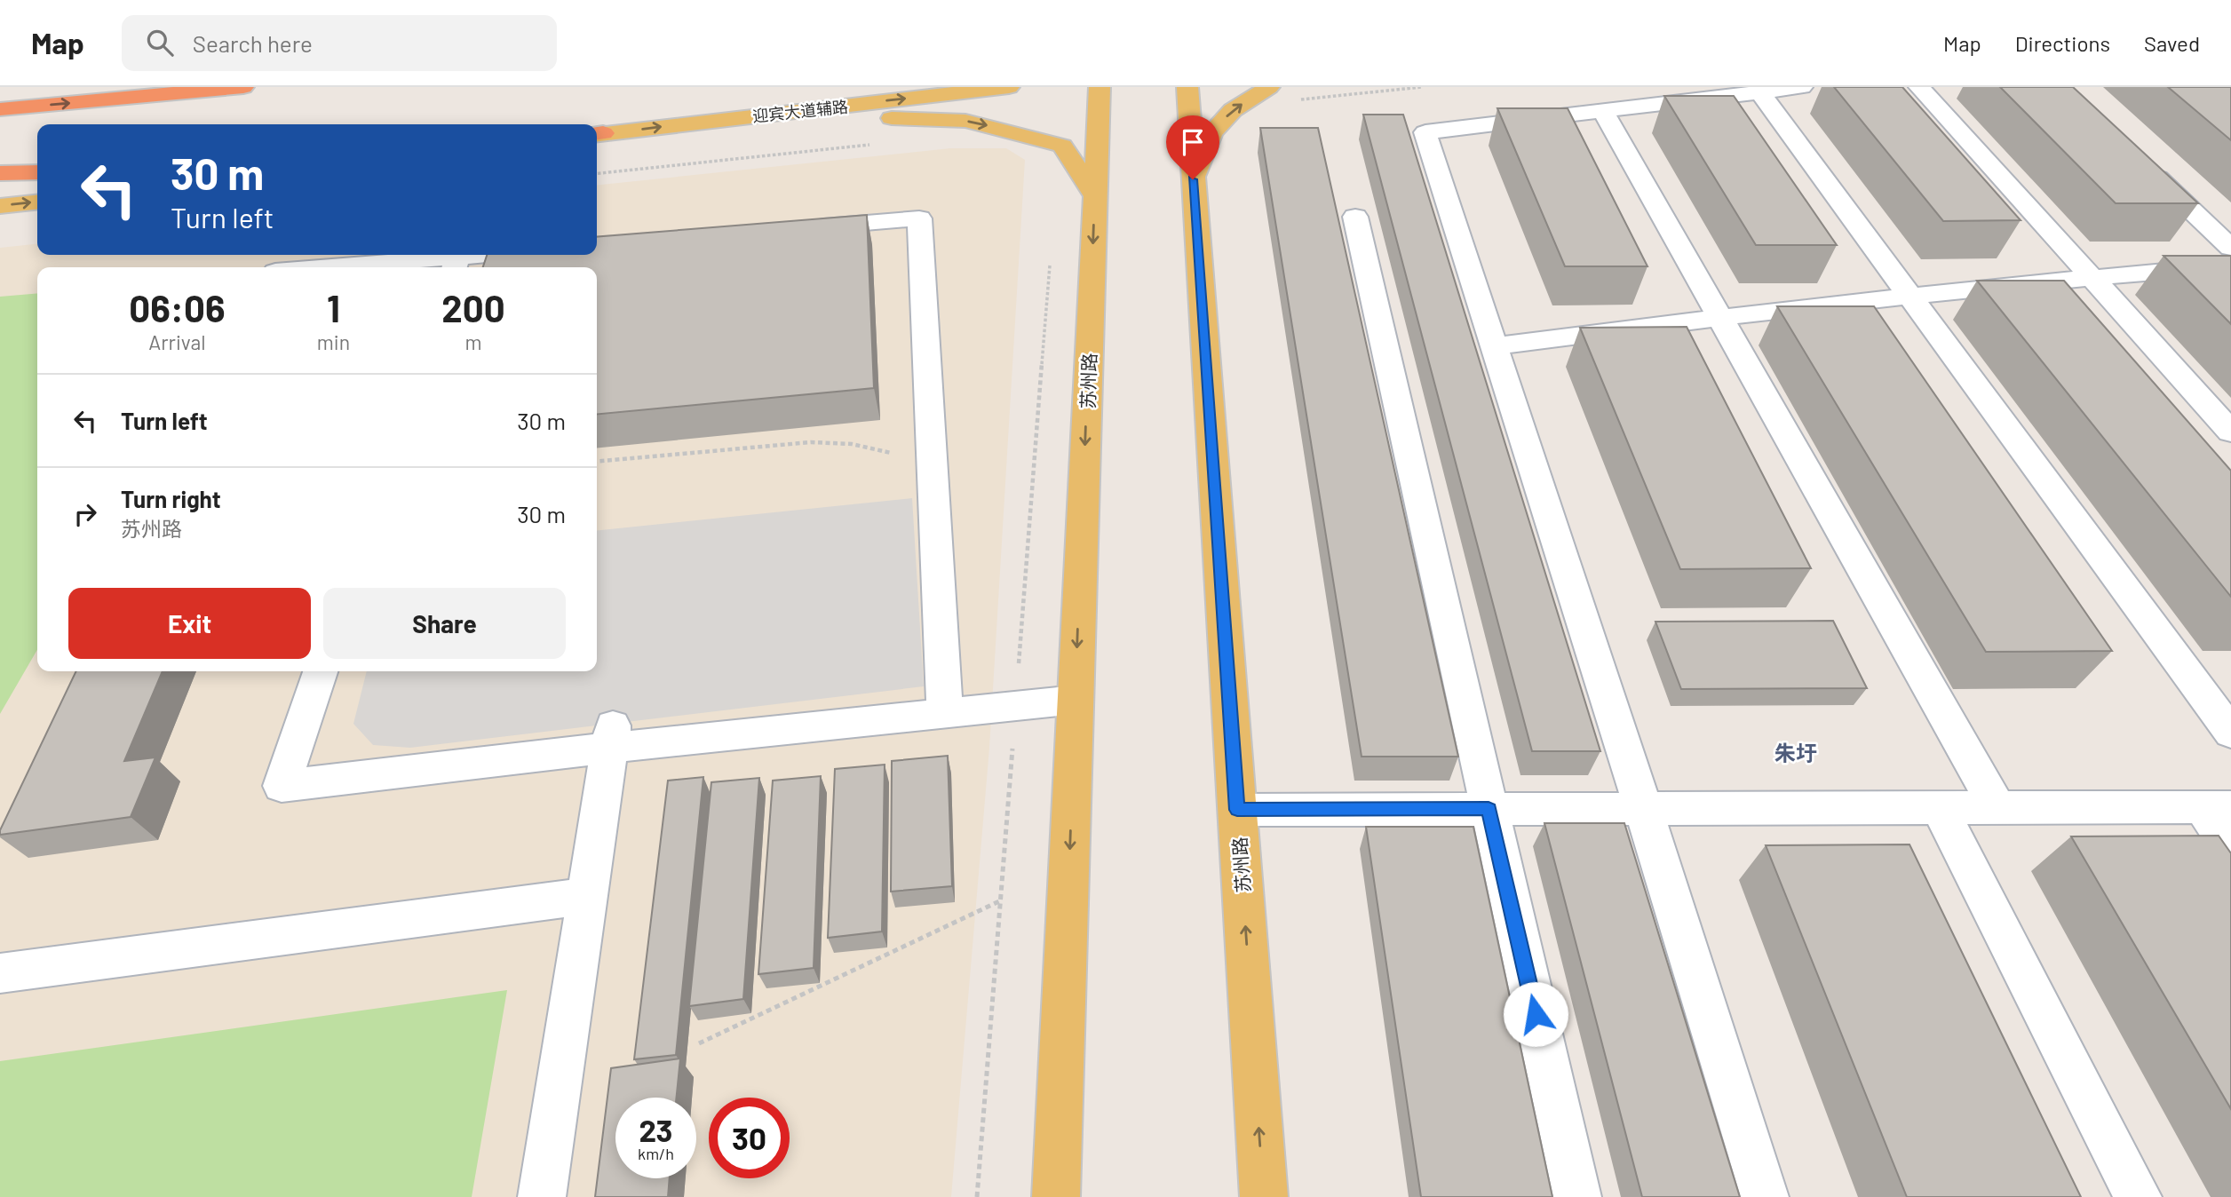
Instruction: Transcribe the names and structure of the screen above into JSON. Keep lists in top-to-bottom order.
{
  "streets": {
    "main road": ["迎宾大道辅路", "苏州路"]
  },
  "one_way": ["迎宾大道辅路"],
  "districts": ["朱圩"],
  "page": {
    "header": "Map",
    "search": "Search here",
    "nav": ["Map", "Directions", "Saved"],
    "turn": ["30 m", "Turn left"],
    "eta": [
      "06:06",
      "Arrival",
      "1",
      "min",
      "200",
      "m"
    ],
    "list": [
      {
        "name": "Turn left",
        "value": "30 m"
      },
      {
        "name": "Turn right",
        "note": "苏州路",
        "value": "30 m"
      }
    ],
    "buttons": ["Exit", "Share"],
    "speed": "23 km/h",
    "limit": "30"
  }
}
